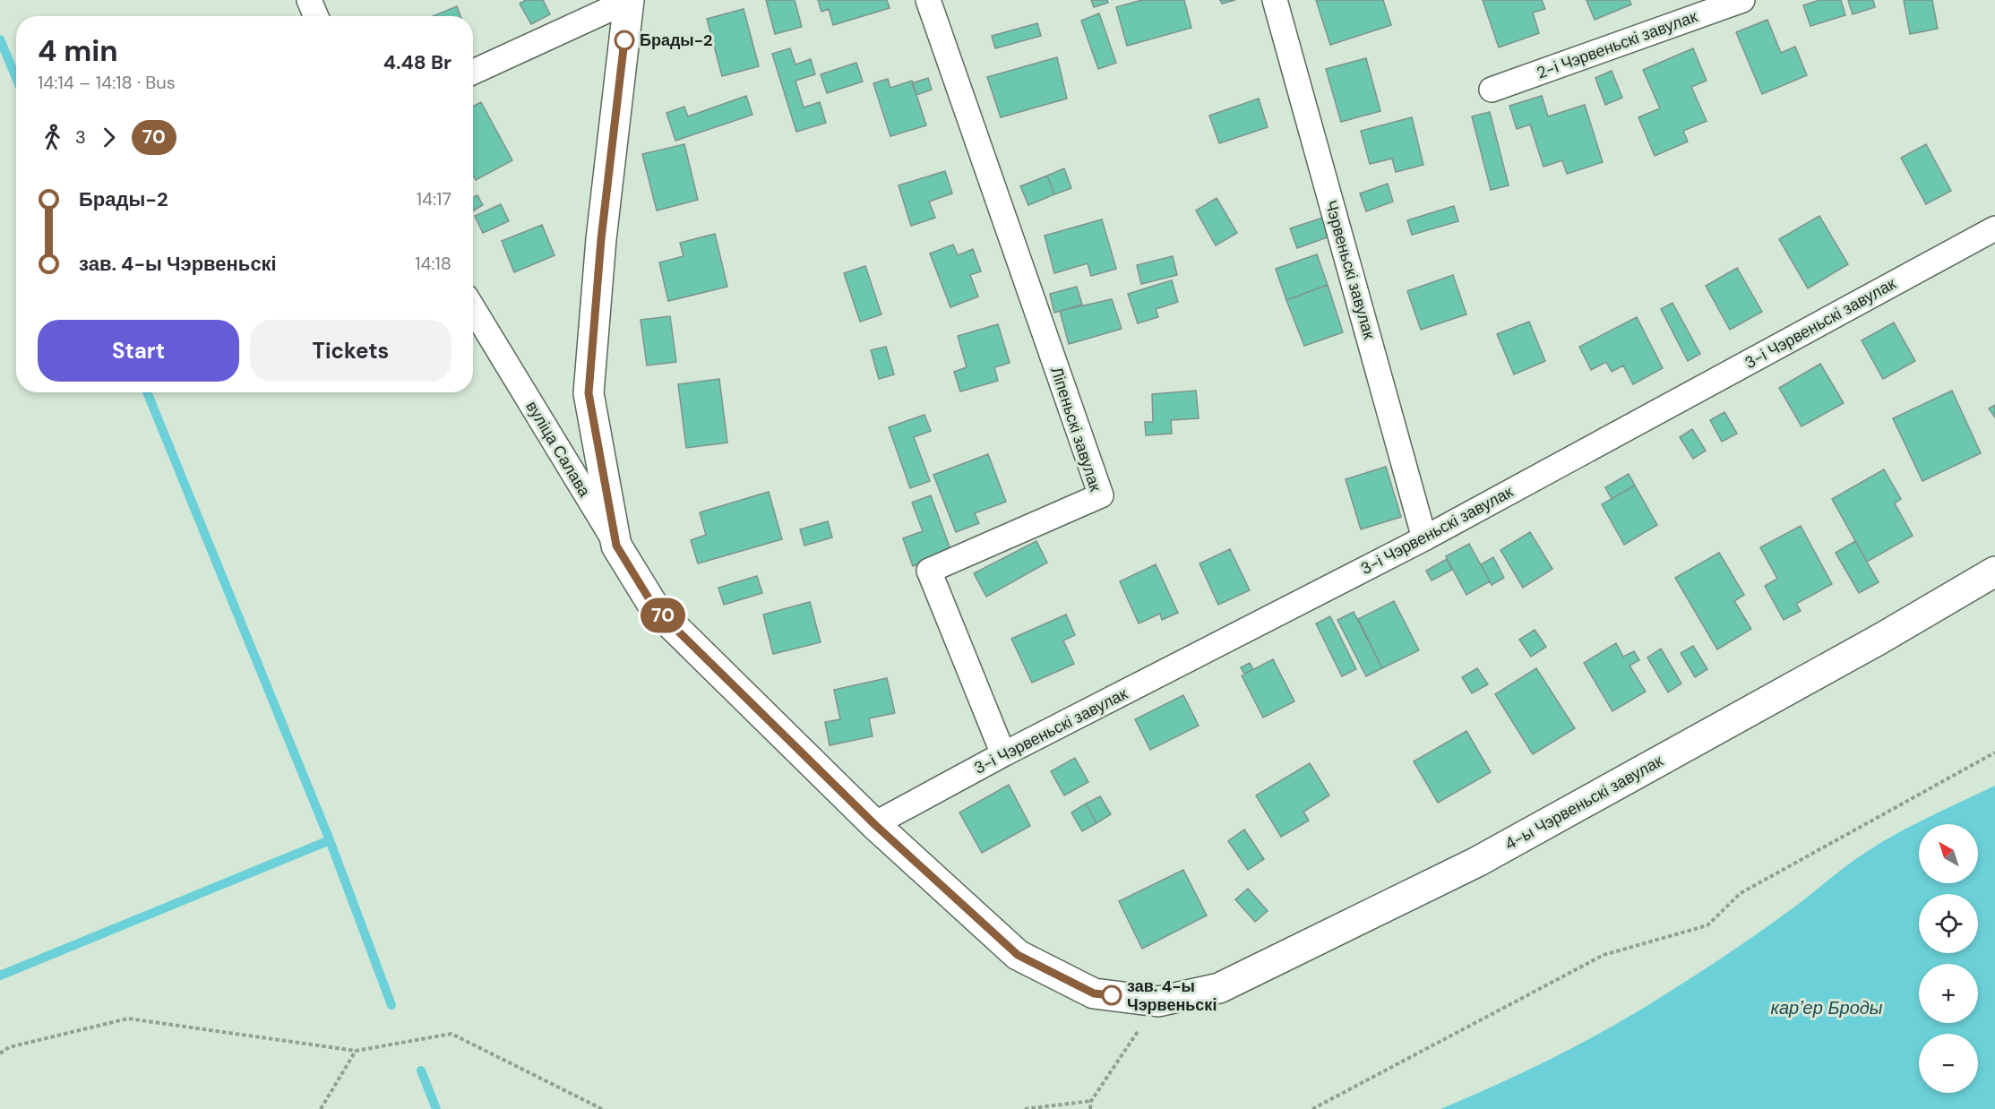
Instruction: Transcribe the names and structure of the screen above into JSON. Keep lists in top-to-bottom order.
{
  "streets": {
    "street": [
      "2-і Чэрвеньскі завулак",
      "Чэрвеньскі завулак",
      "3-і Чэрвеньскі завулак",
      "Ліпеньскі завулак",
      "вуліца Салава",
      "4-ы Чэрвеньскі завулак"
    ]
  },
  "crossings": [
    ["Чэрвеньскі завулак", "3-і Чэрвеньскі завулак"],
    ["3-і Чэрвеньскі завулак", "Ліпеньскі завулак"],
    ["3-і Чэрвеньскі завулак", "4-ы Чэрвеньскі завулак"],
    ["вуліца Салава", "4-ы Чэрвеньскі завулак"]
  ],
  "water": ["карʼер Броды"],
  "places": ["Брады-2", "зав. 4-ы Чэрвеньскі"],
  "lines": ["bus line 70"],
  "north": "top left",
  "page": {
    "on_map": "70",
    "heading": ["4 min", "14:14 – 14:18 · Bus", "4.48 Br"],
    "legs": ["3", "70"],
    "list": [
      {
        "name": "Брады-2",
        "value": "14:17"
      },
      {
        "name": "зав. 4-ы Чэрвеньскі",
        "value": "14:18"
      }
    ],
    "buttons": ["Start", "Tickets"],
    "map_buttons": ["+", "−"]
  }
}
